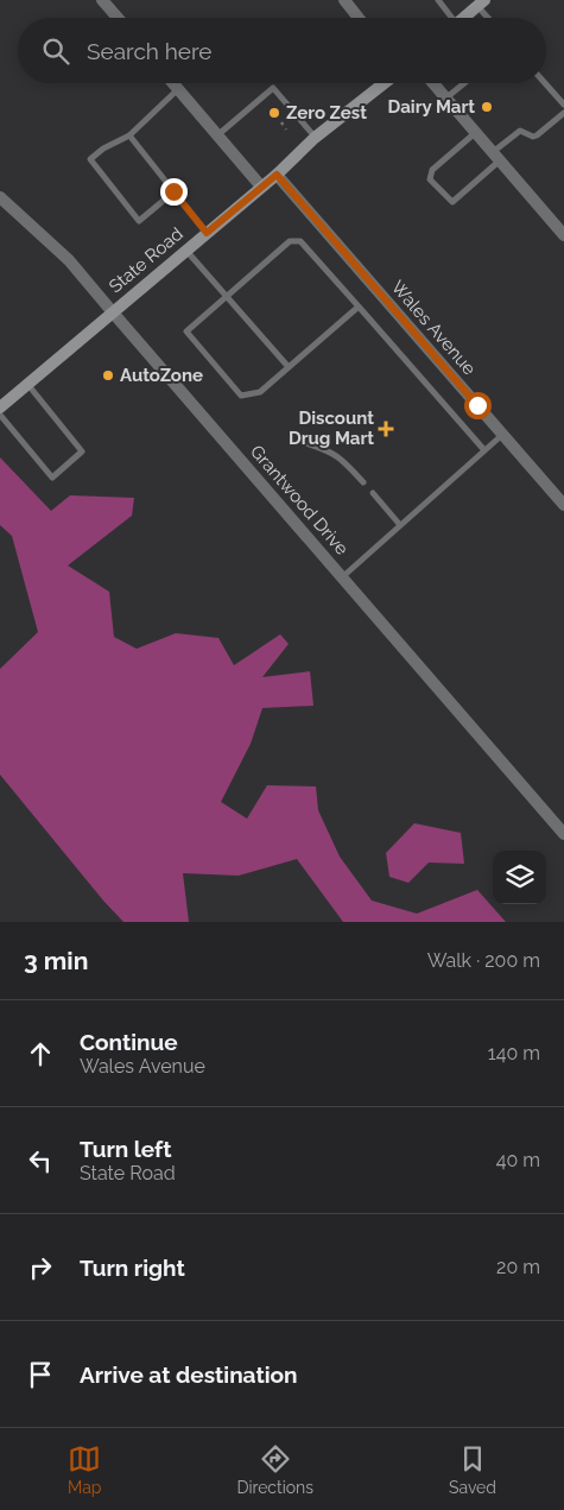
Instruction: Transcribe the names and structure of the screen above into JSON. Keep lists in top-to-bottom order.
{
  "streets": {
    "main road": ["State Road"],
    "street": ["Wales Avenue", "Grantwood Drive"]
  },
  "crossings": [
    ["State Road", "Wales Avenue"],
    ["State Road", "Grantwood Drive"]
  ],
  "places": {
    "other": ["Dairy Mart", "Zero Zest", "AutoZone"],
    "health": ["Discount Drug Mart"]
  },
  "page": {
    "search": "Search here",
    "heading": ["3 min", "Walk · 200 m"],
    "list": [
      ["Continue", "Wales Avenue", "140 m"],
      ["Turn left", "State Road", "40 m"],
      ["Turn right", "20 m"],
      "Arrive at destination"
    ],
    "nav": ["Map", "Directions", "Saved"]
  }
}
